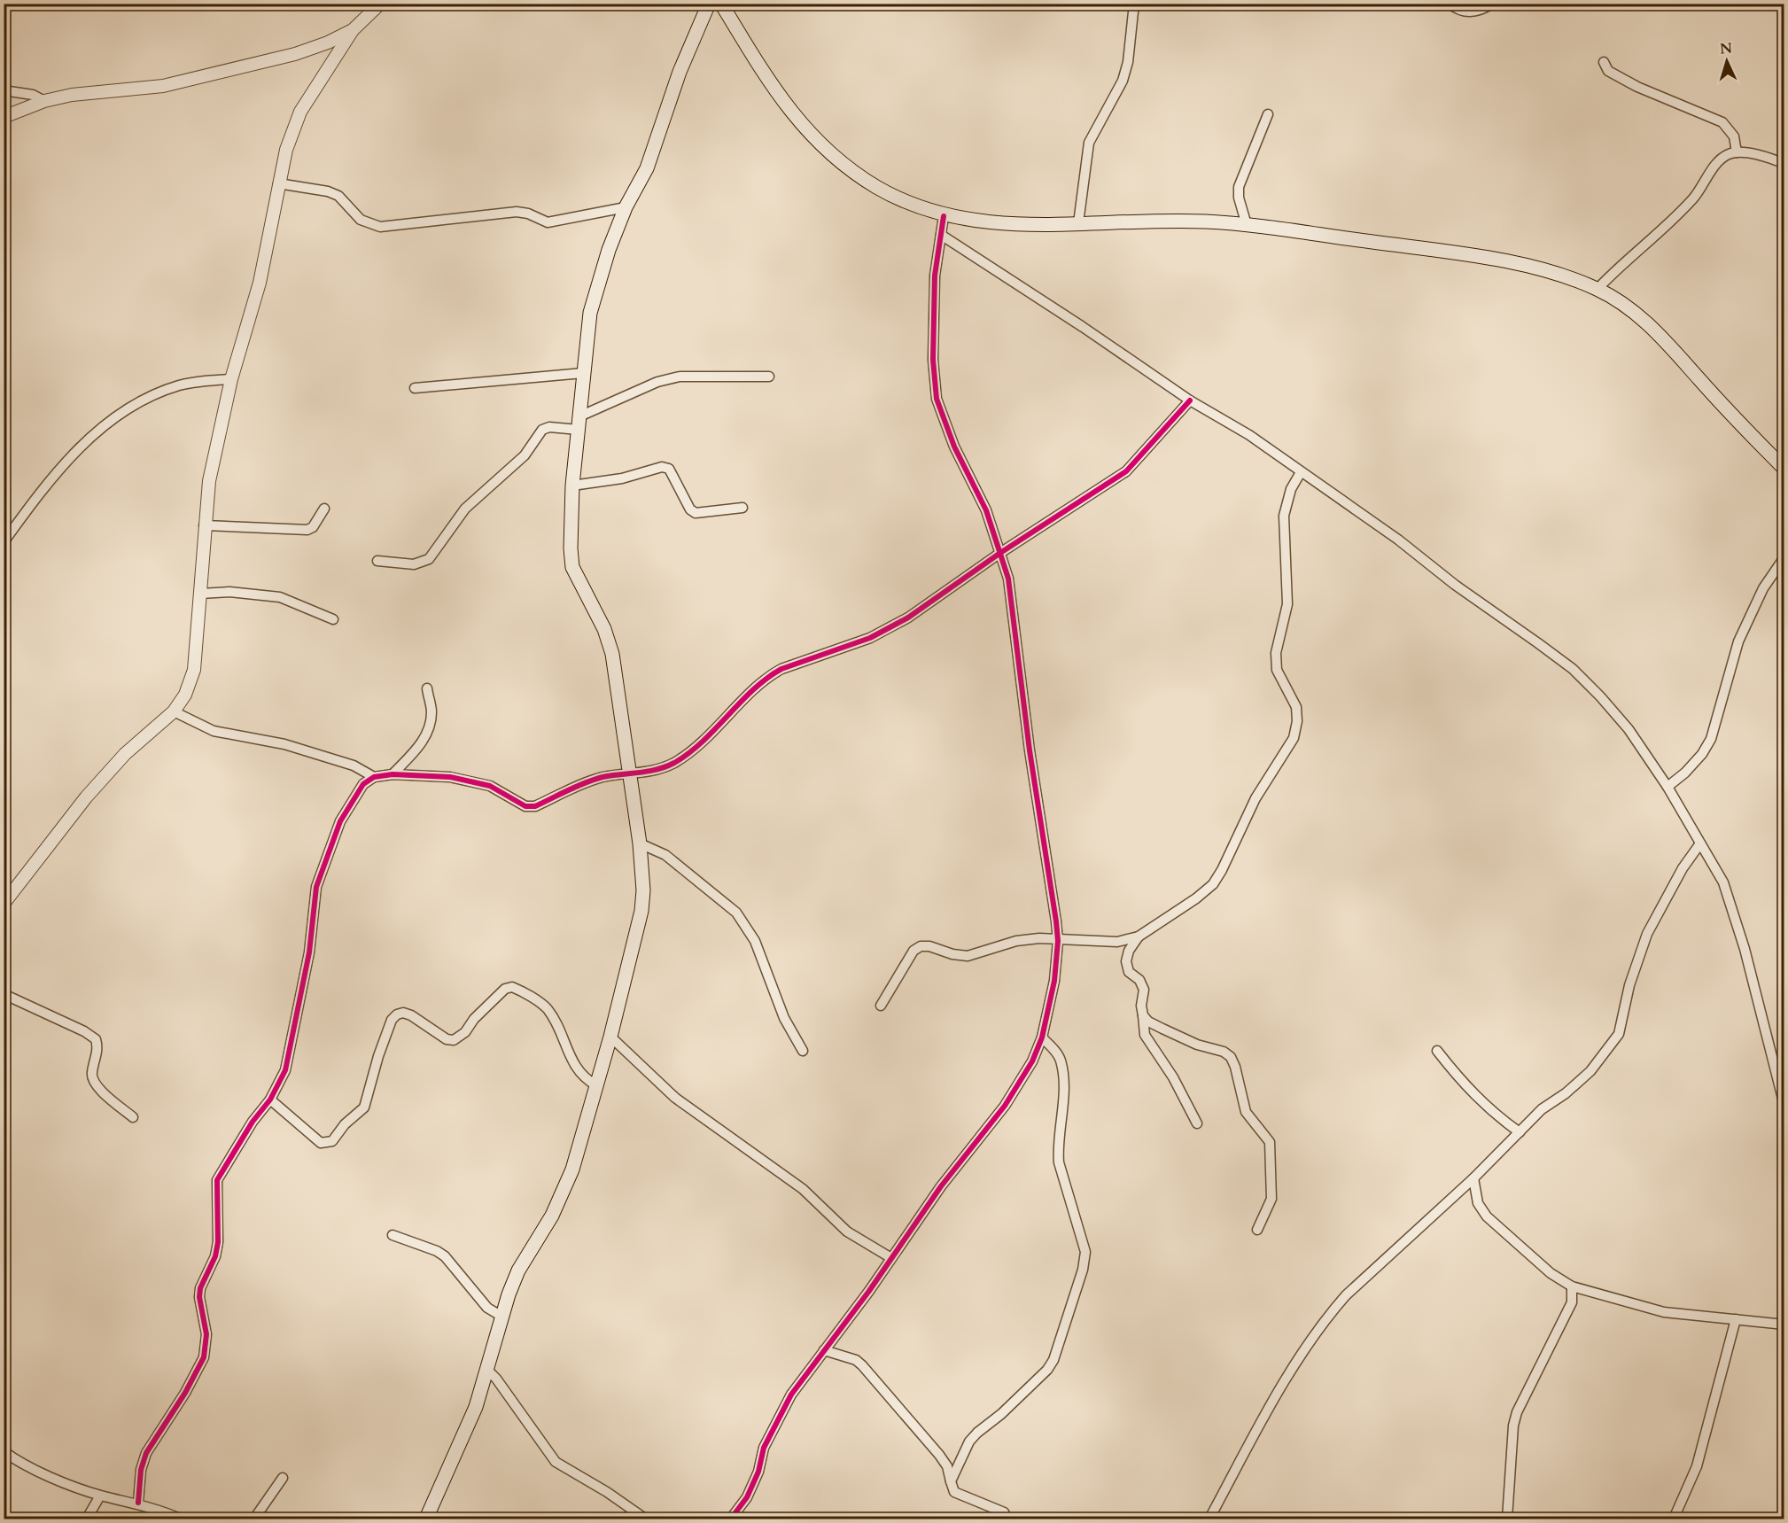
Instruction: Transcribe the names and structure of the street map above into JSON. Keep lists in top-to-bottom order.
{
  "north": "top"
}
